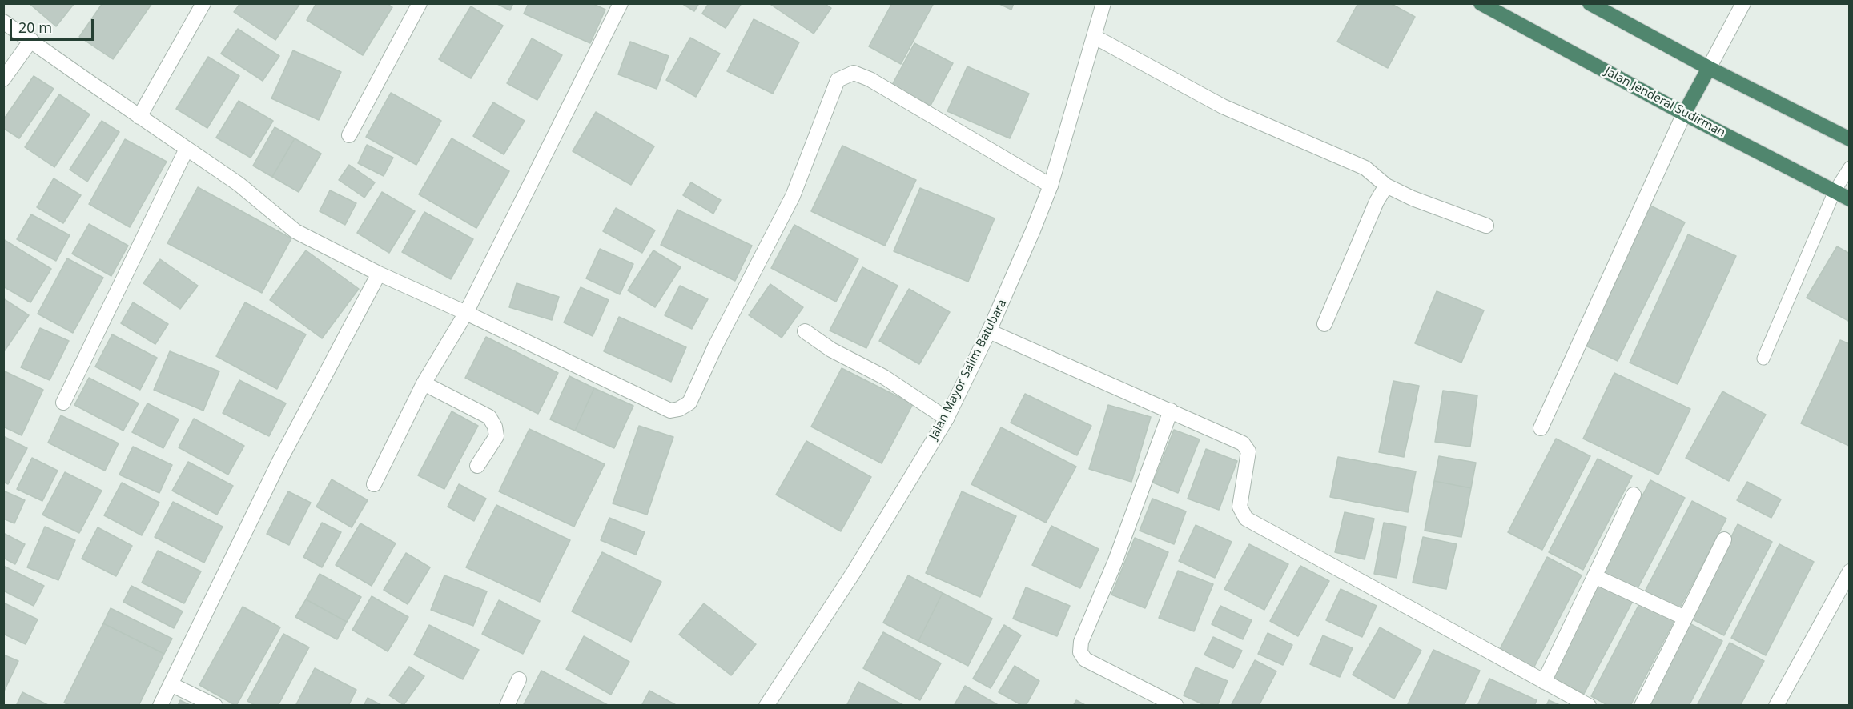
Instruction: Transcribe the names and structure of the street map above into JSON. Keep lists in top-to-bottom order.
{
  "streets": {
    "highway": ["Jalan Jenderal Sudirman"],
    "street": ["Jalan Mayor Salim Batubara"]
  },
  "scale_bar": "20 m"
}
